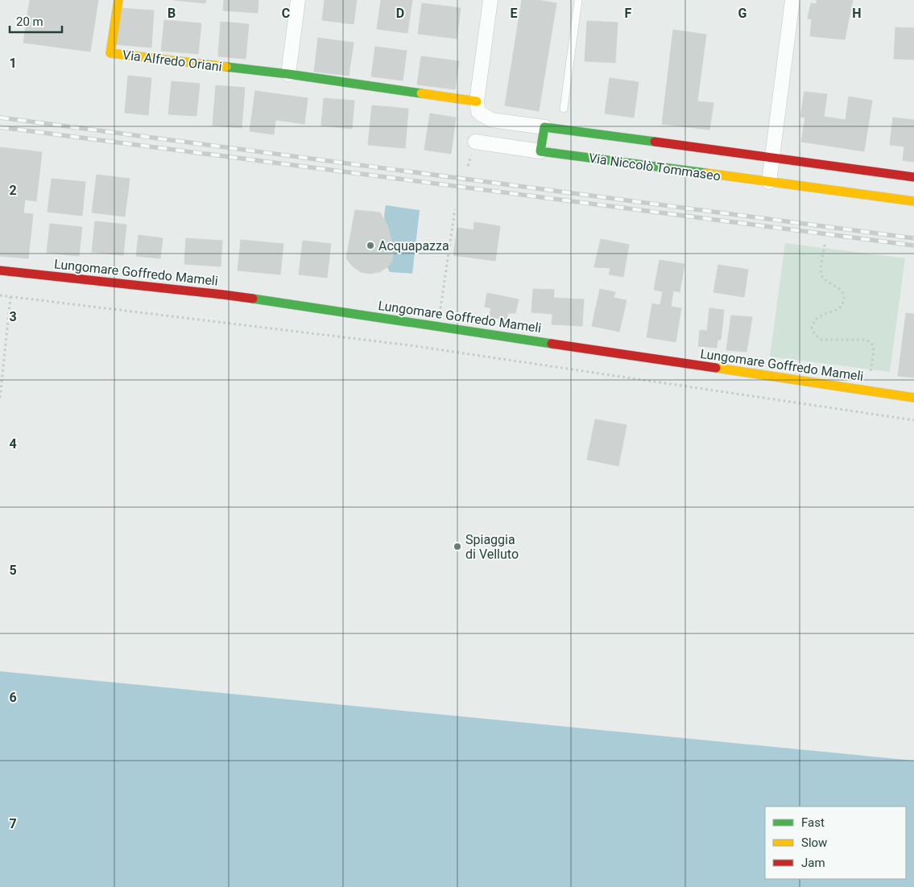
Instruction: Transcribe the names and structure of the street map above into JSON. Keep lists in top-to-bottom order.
{
  "streets": {
    "street": ["Via Alfredo Oriani", "Via Niccolò Tommaseo", "Lungomare Goffredo Mameli"]
  },
  "crossings": [
    ["Via Alfredo Oriani", "Via Niccolò Tommaseo"]
  ],
  "places": ["Acquapazza", "Spiaggia di Velluto"],
  "legend": ["Fast", "Slow", "Jam"],
  "scale_bar": "20 m",
  "grid": {
    "columns": [
      "B",
      "C",
      "D",
      "E",
      "F",
      "G",
      "H"
    ],
    "rows": [
      "1",
      "2",
      "3",
      "4",
      "5",
      "6",
      "7"
    ]
  }
}
